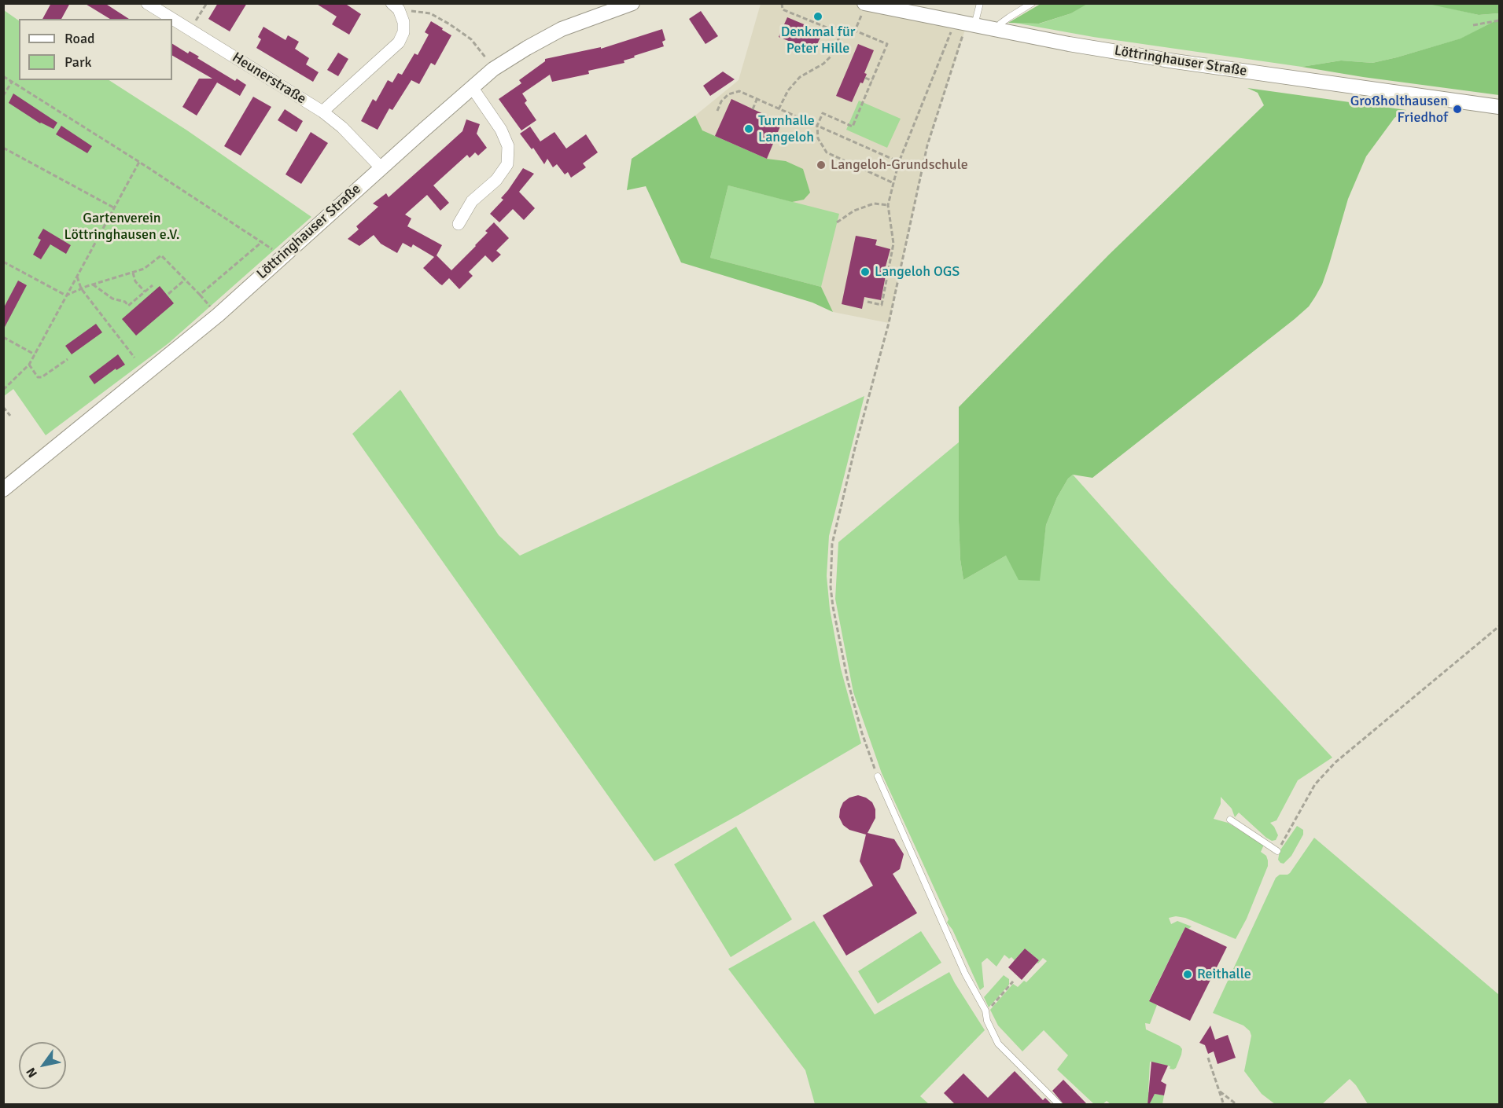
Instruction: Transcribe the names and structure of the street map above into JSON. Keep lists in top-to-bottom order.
{
  "streets": {
    "street": ["Löttringhauser Straße", "Heunerstraße"]
  },
  "crossings": [
    ["Löttringhauser Straße", "Heunerstraße"]
  ],
  "parks": ["Gartenverein Löttringhausen e.V."],
  "places": [
    "Denkmal für Peter Hille",
    "Großholthausen Friedhof",
    "Turnhalle Langeloh",
    "Langeloh-Grundschule",
    "Langeloh OGS",
    "Reithalle"
  ],
  "legend": ["Road", "Park"],
  "north": "bottom left"
}
